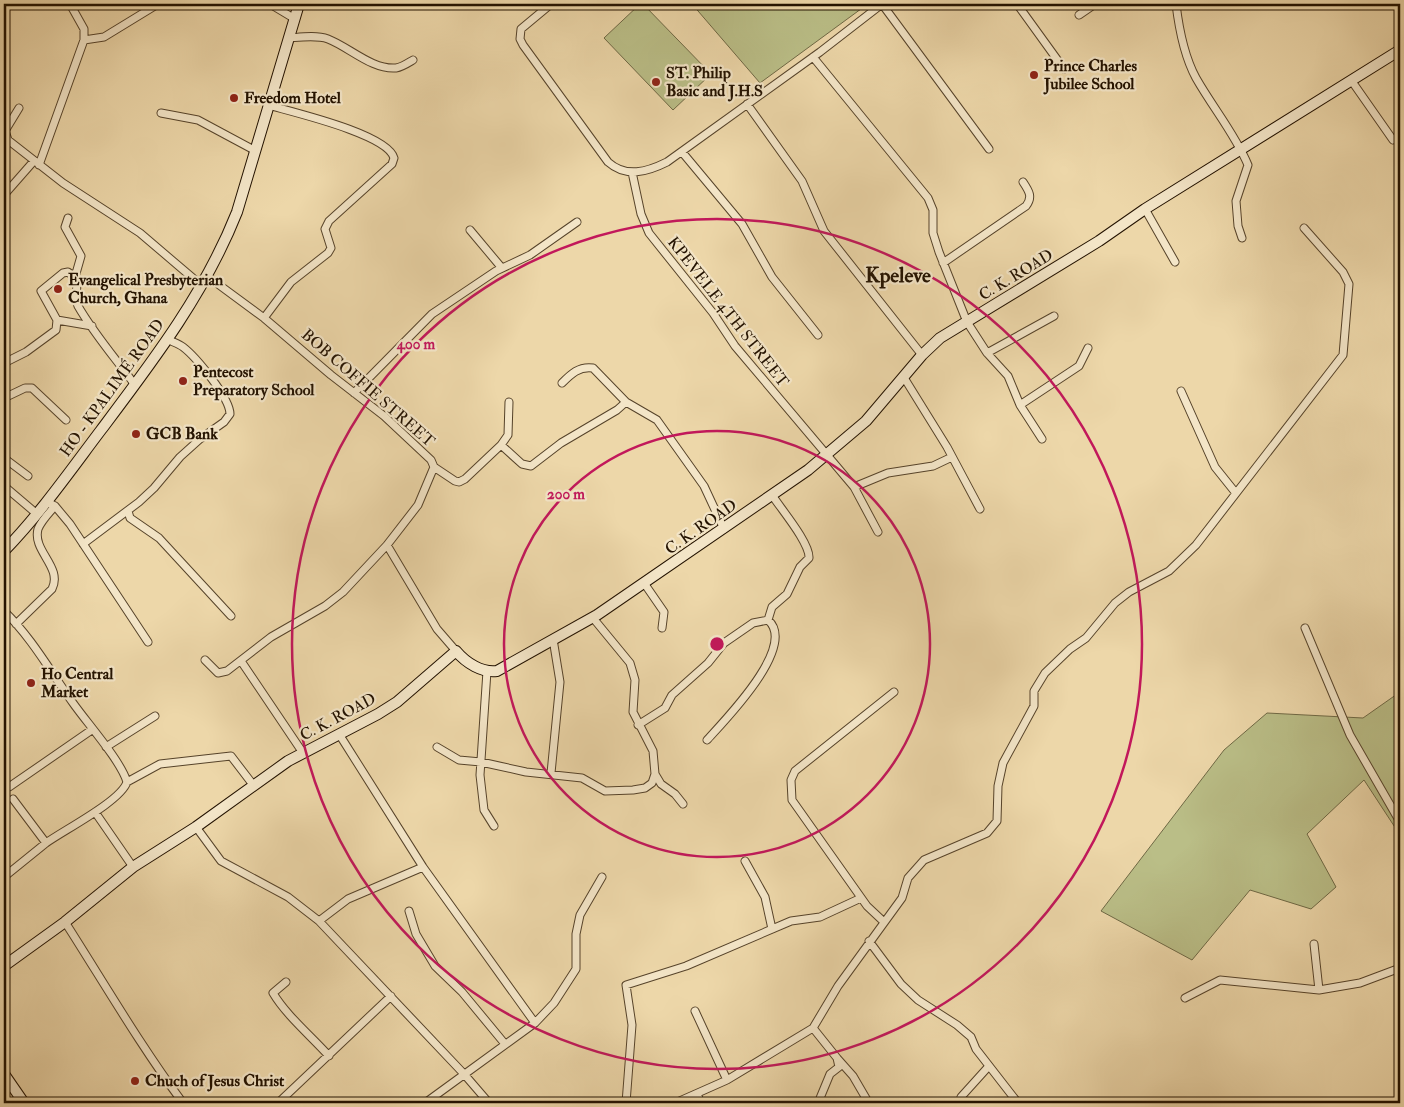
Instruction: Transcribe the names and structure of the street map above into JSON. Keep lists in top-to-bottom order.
{
  "streets": {
    "street": [
      "C. K. ROAD",
      "KPEVELE 4TH STREET",
      "HO - KPALIMÉ ROAD",
      "BOB COFFIE STREET"
    ]
  },
  "crossings": [
    ["C. K. ROAD", "KPEVELE 4TH STREET"],
    ["HO - KPALIMÉ ROAD", "BOB COFFIE STREET"]
  ],
  "districts": ["Kpeleve"],
  "places": [
    "Prince Charles Jubilee School",
    "ST. Philip Basic and J.H.S",
    "Freedom Hotel",
    "Evangelical Presbyterian Church, Ghana",
    "Pentecost Preparatory School",
    "GCB Bank",
    "Ho Central Market",
    "Chuch of Jesus Christ"
  ],
  "rings": ["400 m", "200 m"]
}
